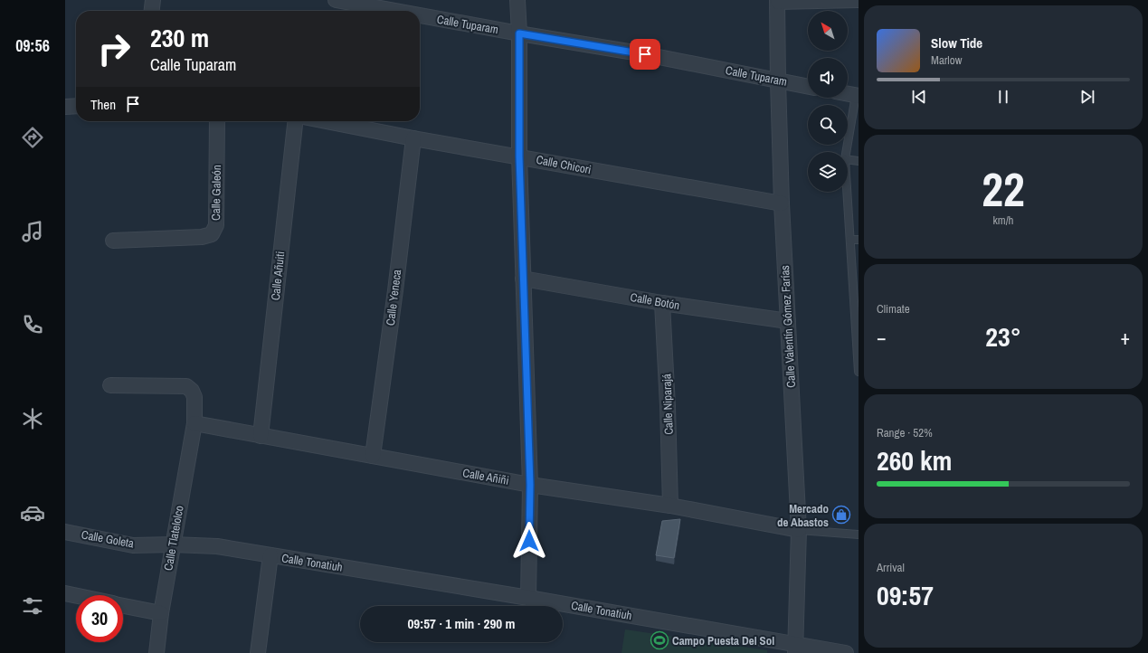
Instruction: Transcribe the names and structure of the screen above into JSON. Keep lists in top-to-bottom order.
{
  "streets": {
    "street": [
      "Calle Tuparam",
      "Calle Chicori",
      "Calle Galeón",
      "Calle Añuiti",
      "Calle Yeneca",
      "Calle Botón",
      "Calle Valentín Gómez Farías",
      "Calle Niparajá",
      "Calle Añiñi",
      "Calle Tlatelolco",
      "Calle Goleta",
      "Calle Tonatiuh"
    ]
  },
  "crossings": [
    ["Calle Tuparam", "Calle Valentín Gómez Farías"],
    ["Calle Chicori", "Calle Yeneca"],
    ["Calle Chicori", "Calle Valentín Gómez Farías"],
    ["Calle Añuiti", "Calle Añiñi"],
    ["Calle Yeneca", "Calle Añiñi"],
    ["Calle Botón", "Calle Valentín Gómez Farías"],
    ["Calle Botón", "Calle Niparajá"],
    ["Calle Valentín Gómez Farías", "Calle Añiñi"],
    ["Calle Valentín Gómez Farías", "Calle Tonatiuh"],
    ["Calle Niparajá", "Calle Añiñi"],
    ["Calle Añiñi", "Calle Tlatelolco"],
    ["Calle Tlatelolco", "Calle Goleta"],
    ["Calle Goleta", "Calle Tonatiuh"]
  ],
  "places": {
    "shop": ["Mercado de Abastos"],
    "sports": ["Campo Puesta Del Sol"]
  },
  "north": "top left",
  "page": {
    "tabs": "09:56",
    "turn": ["230 m", "Calle Tuparam"],
    "song": ["Slow Tide", "Marlow"],
    "then": "Then",
    "tile": [
      ["22", "km/h"],
      "Climate",
      ["Range · 52%", "260 km"],
      ["Arrival", "09:57"]
    ],
    "heat": ["−", "23°", "+"],
    "limit": "30",
    "trip": "09:57 · 1 min · 290 m"
  }
}
